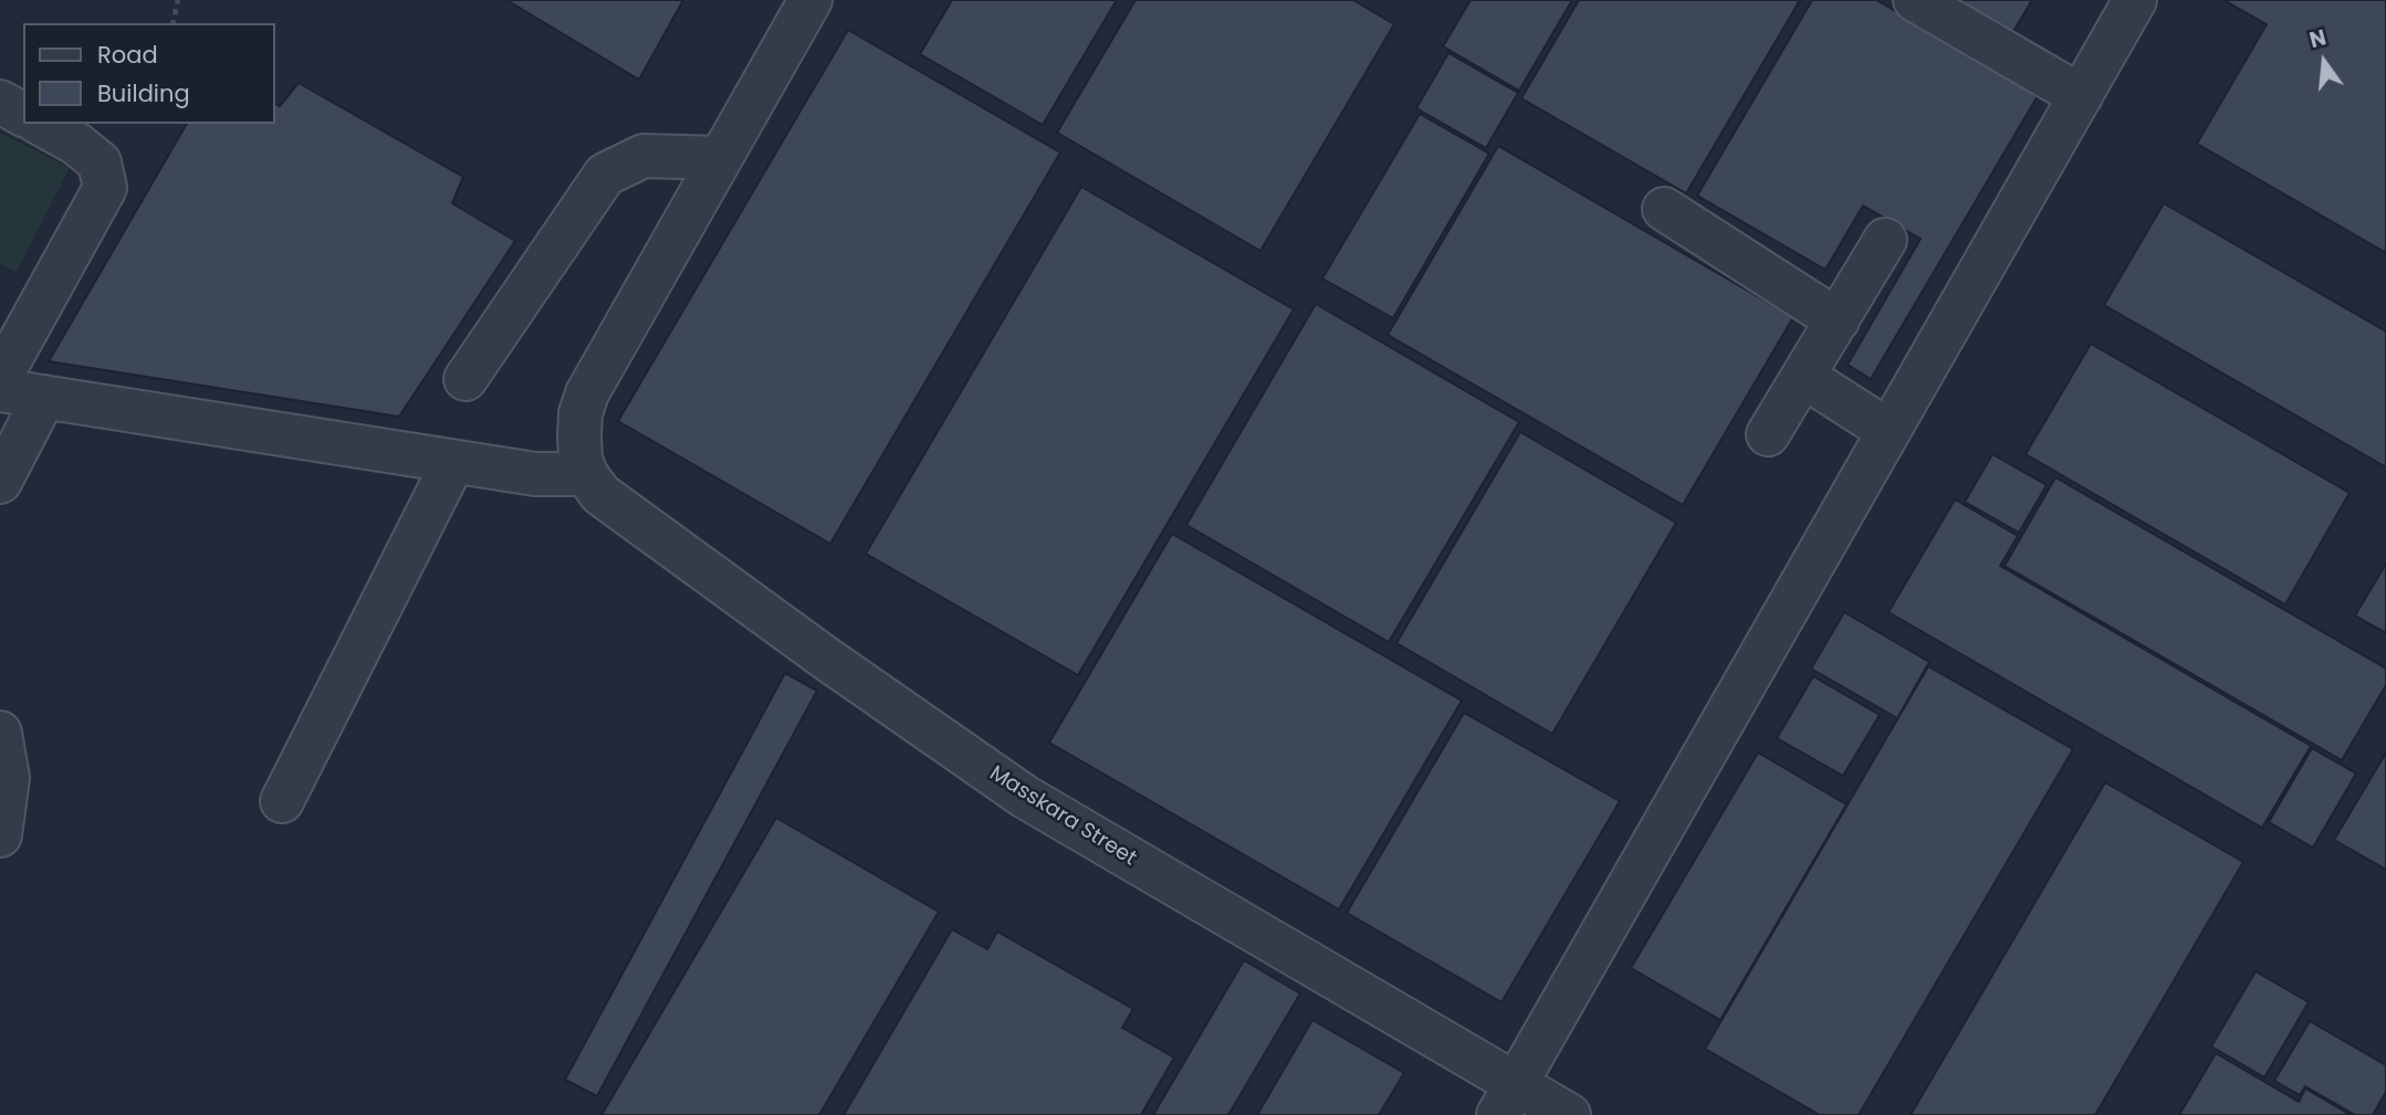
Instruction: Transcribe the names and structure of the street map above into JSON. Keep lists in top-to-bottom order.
{
  "streets": {
    "street": ["Masskara Street"]
  },
  "legend": ["Road", "Building"],
  "north": "top"
}
